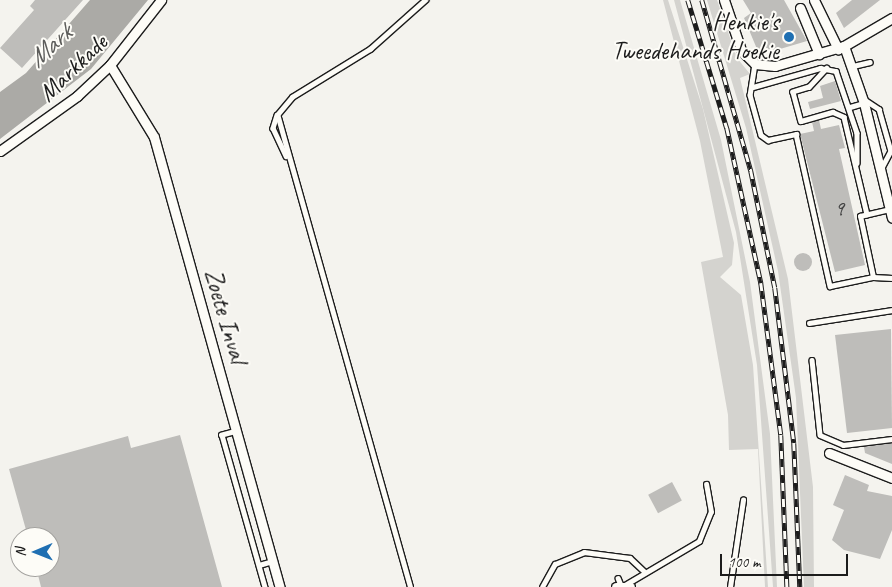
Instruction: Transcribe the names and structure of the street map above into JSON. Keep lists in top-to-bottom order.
{
  "streets": {
    "street": ["Markkade", "Zoete Inval"]
  },
  "crossings": [
    ["Markkade", "Zoete Inval"]
  ],
  "water": ["Mark"],
  "places": ["Henkie's Tweedehands Hoekie"],
  "house_numbers": ["9"],
  "scale_bar": "100 m",
  "north": "left"
}
